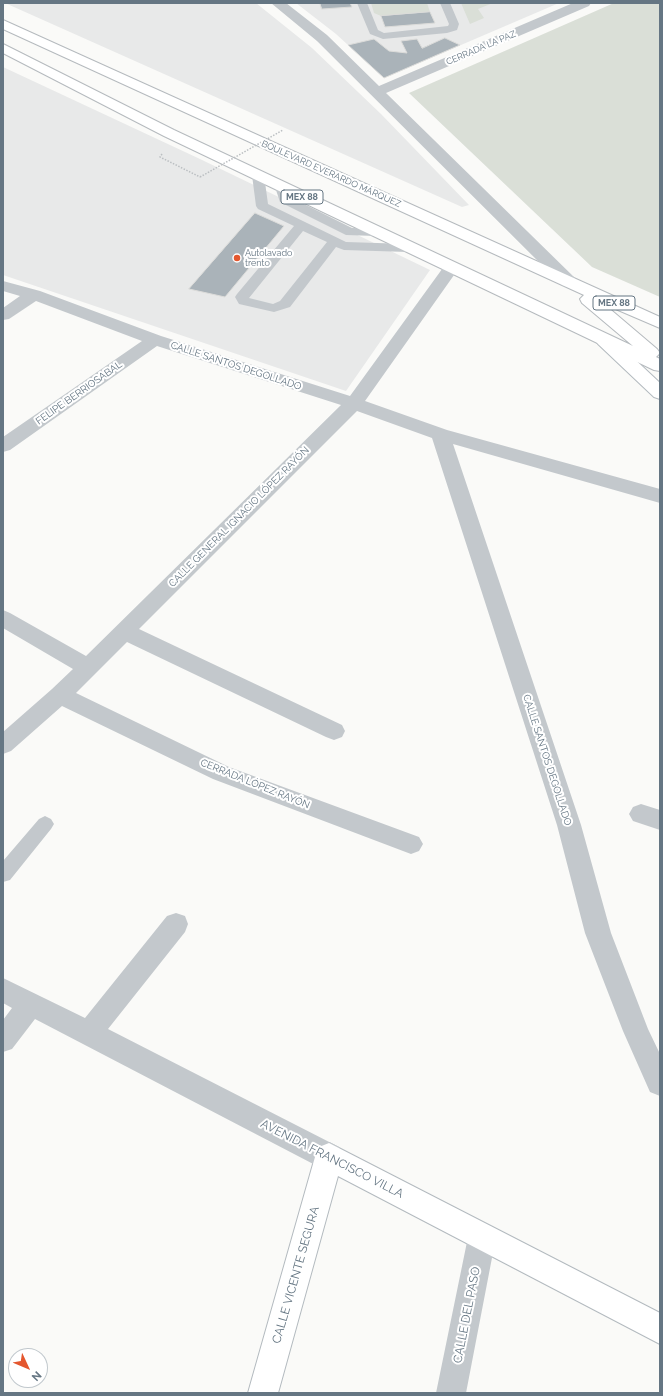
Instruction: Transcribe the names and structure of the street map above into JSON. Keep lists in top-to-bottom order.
{
  "streets": {
    "main road": [
      "BOULEVARD EVERARDO MÁRQUEZ",
      "MEX 88",
      "AVENIDA FRANCISCO VILLA",
      "CALLE VICENTE SEGURA"
    ],
    "street": [
      "CERRADA LA PAZ",
      "CALLE SANTOS DEGOLLADO",
      "FELIPE BERRIOSABAL",
      "CALLE GENERAL IGNACIO LÓPEZ RAYÓN",
      "CERRADA LÓPEZ RAYÓN",
      "CALLE DEL PASO"
    ]
  },
  "crossings": [
    ["MEX 88", "CALLE GENERAL IGNACIO LÓPEZ RAYÓN"],
    ["CALLE SANTOS DEGOLLADO", "FELIPE BERRIOSABAL"],
    ["CALLE SANTOS DEGOLLADO", "CALLE GENERAL IGNACIO LÓPEZ RAYÓN"],
    ["CALLE GENERAL IGNACIO LÓPEZ RAYÓN", "CERRADA LÓPEZ RAYÓN"],
    ["AVENIDA FRANCISCO VILLA", "CALLE VICENTE SEGURA"],
    ["AVENIDA FRANCISCO VILLA", "CALLE DEL PASO"]
  ],
  "places": ["Autolavado trento"],
  "north": "bottom right"
}
